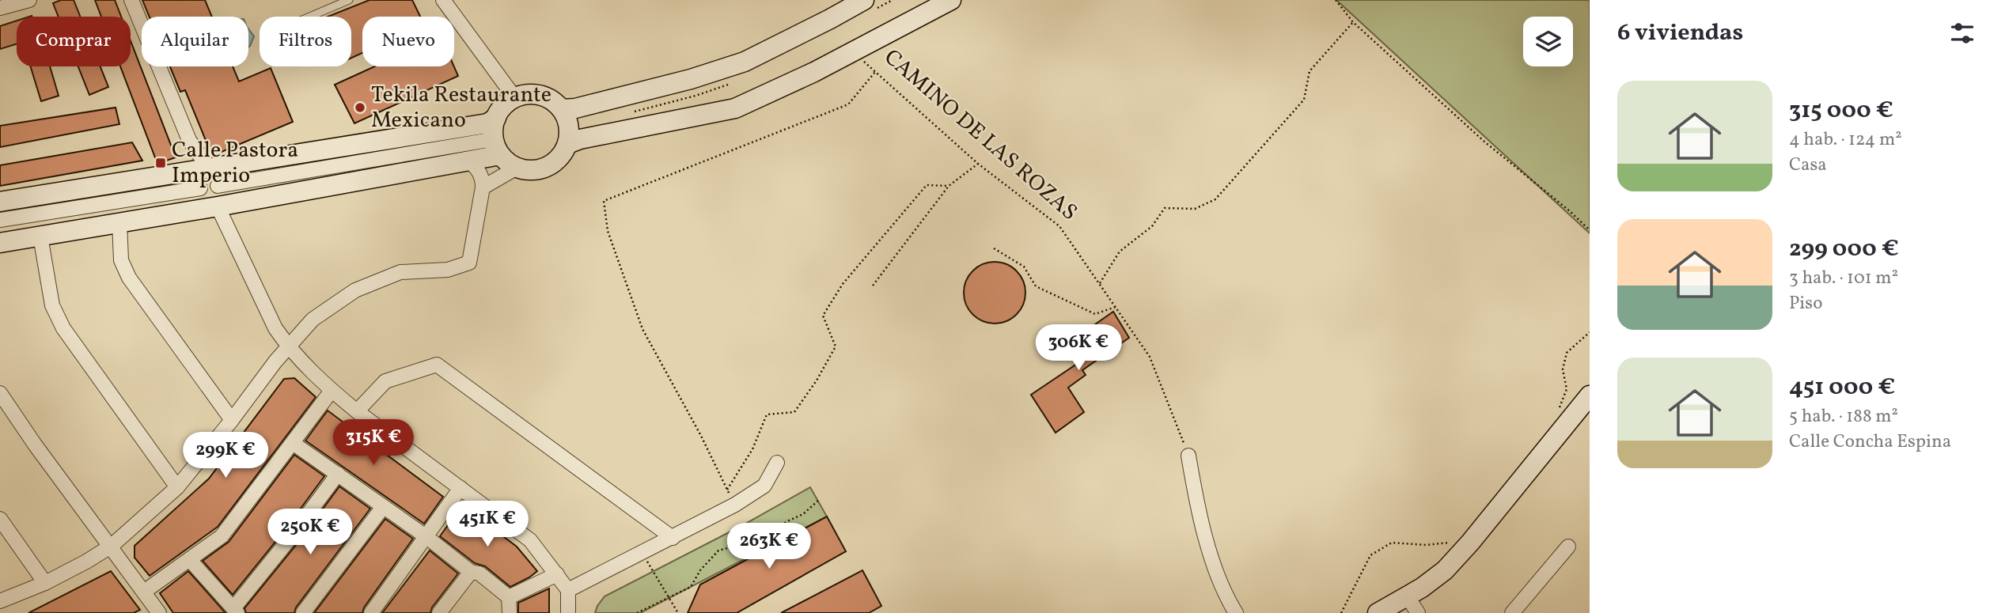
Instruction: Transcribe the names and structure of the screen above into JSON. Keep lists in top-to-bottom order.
{
  "streets": {
    "path": ["CAMINO DE LAS ROZAS"]
  },
  "places": {
    "other": ["Tekila Restaurante Mexicano"],
    "transit": ["Calle Pastora Imperio"]
  },
  "page": {
    "heading": "6 viviendas",
    "chip": [
      "Comprar",
      "Alquilar",
      "Filtros",
      "Nuevo"
    ],
    "list": [
      {
        "name": "315 000 €",
        "note": "4 hab. · 124 m² · Casa"
      },
      {
        "name": "299 000 €",
        "note": "3 hab. · 101 m² · Piso"
      },
      {
        "name": "451 000 €",
        "note": "5 hab. · 188 m² · Calle Concha Espina"
      }
    ],
    "price": [
      "306K €",
      "315K €",
      "299K €",
      "451K €",
      "250K €",
      "263K €"
    ]
  }
}
